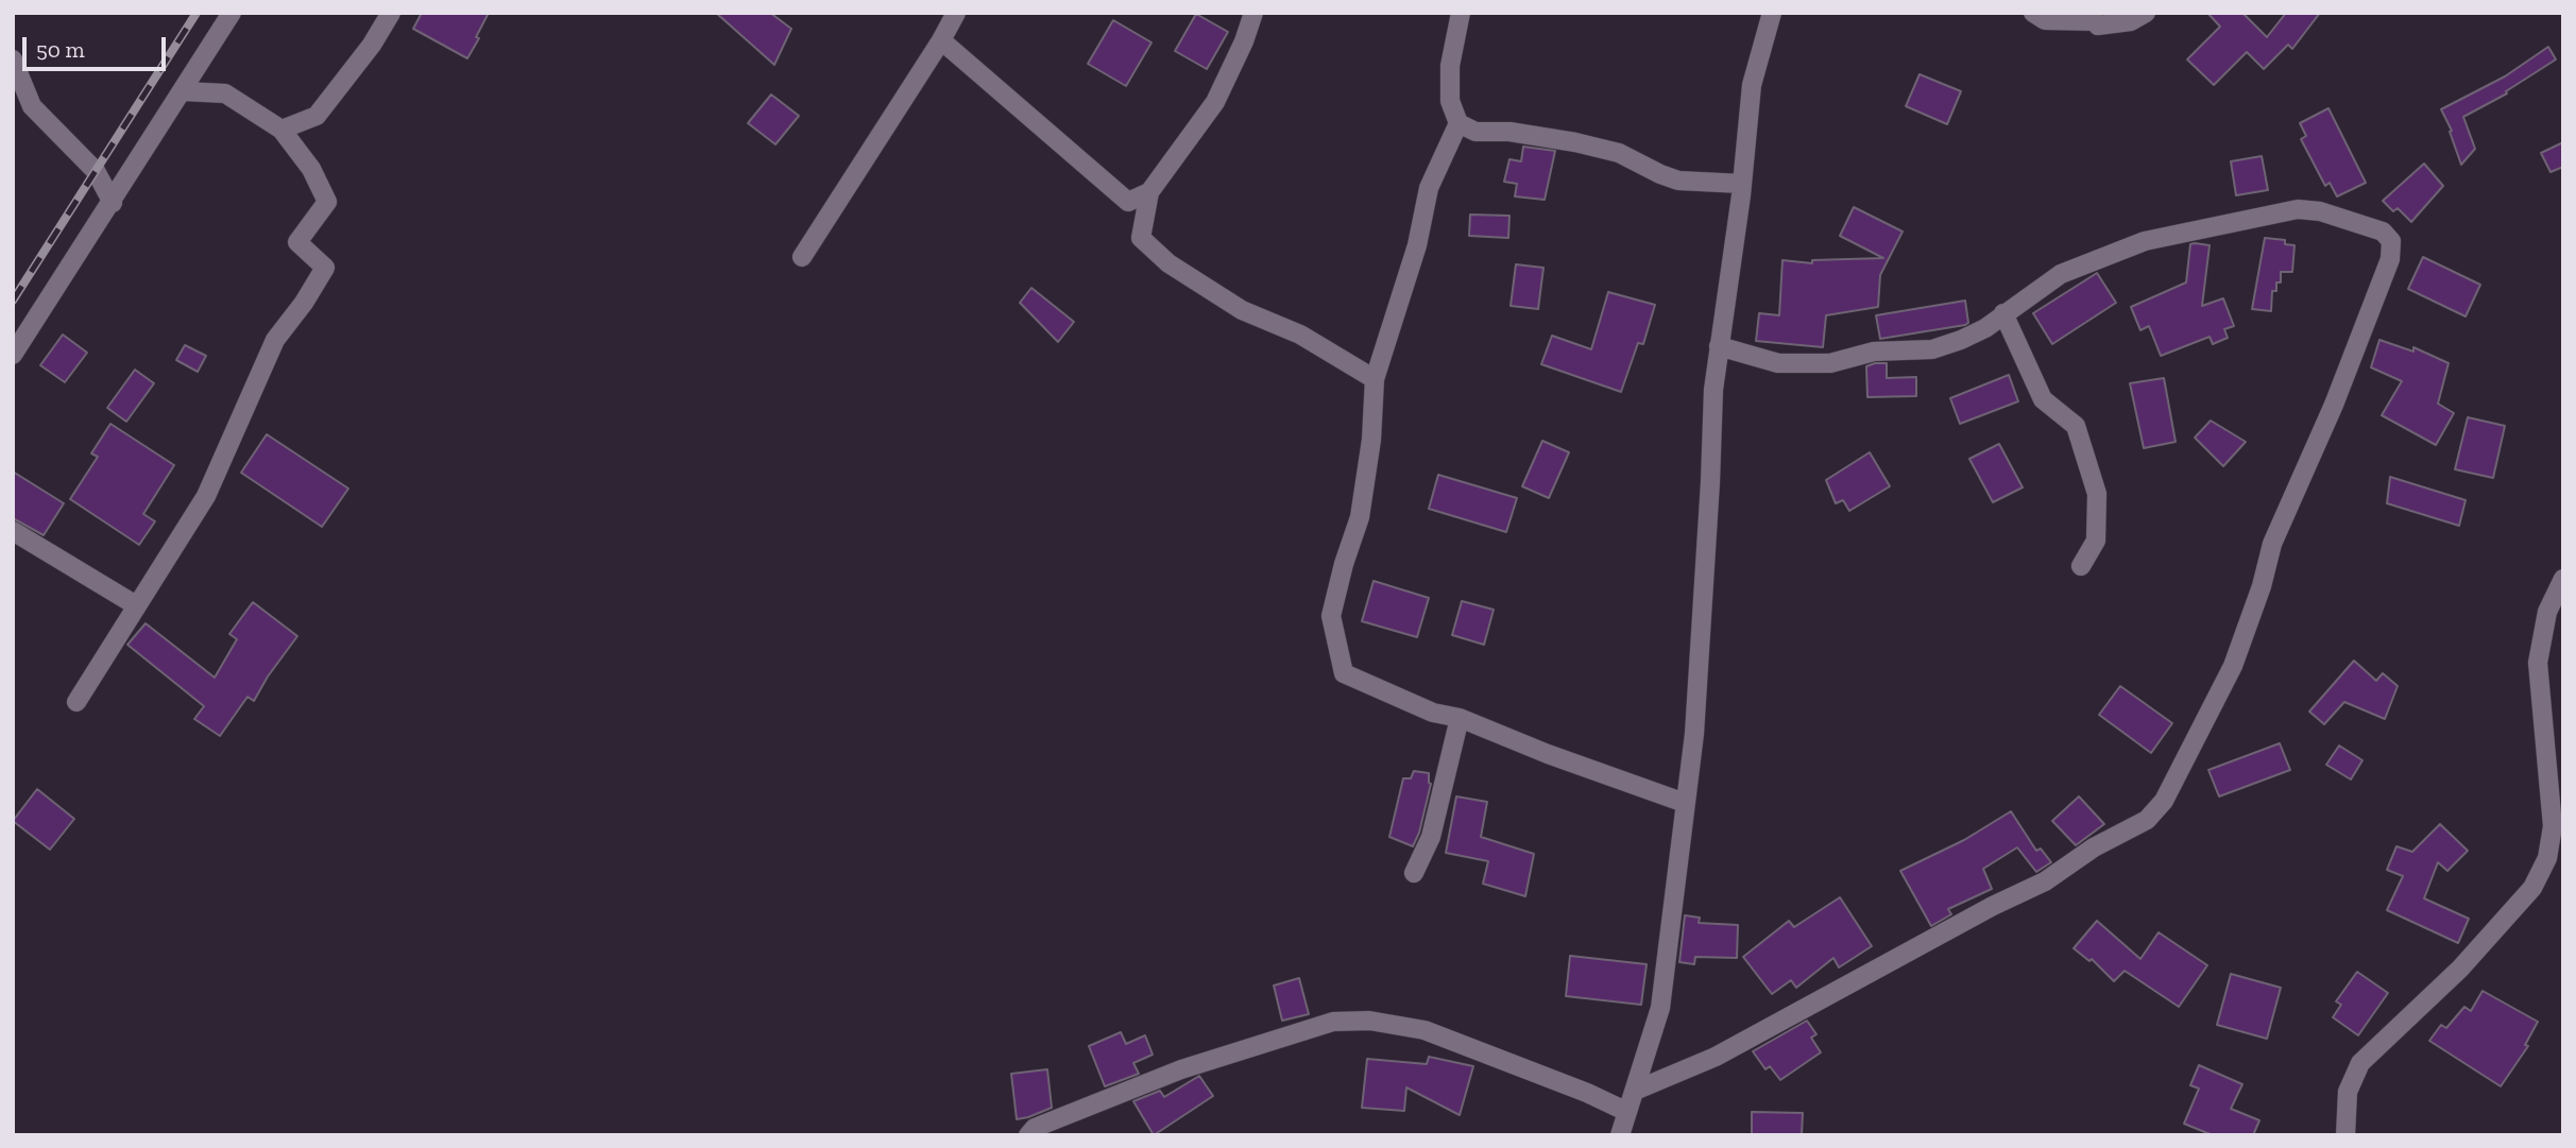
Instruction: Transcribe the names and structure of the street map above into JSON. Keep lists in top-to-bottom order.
{
  "scale_bar": "50 m"
}
